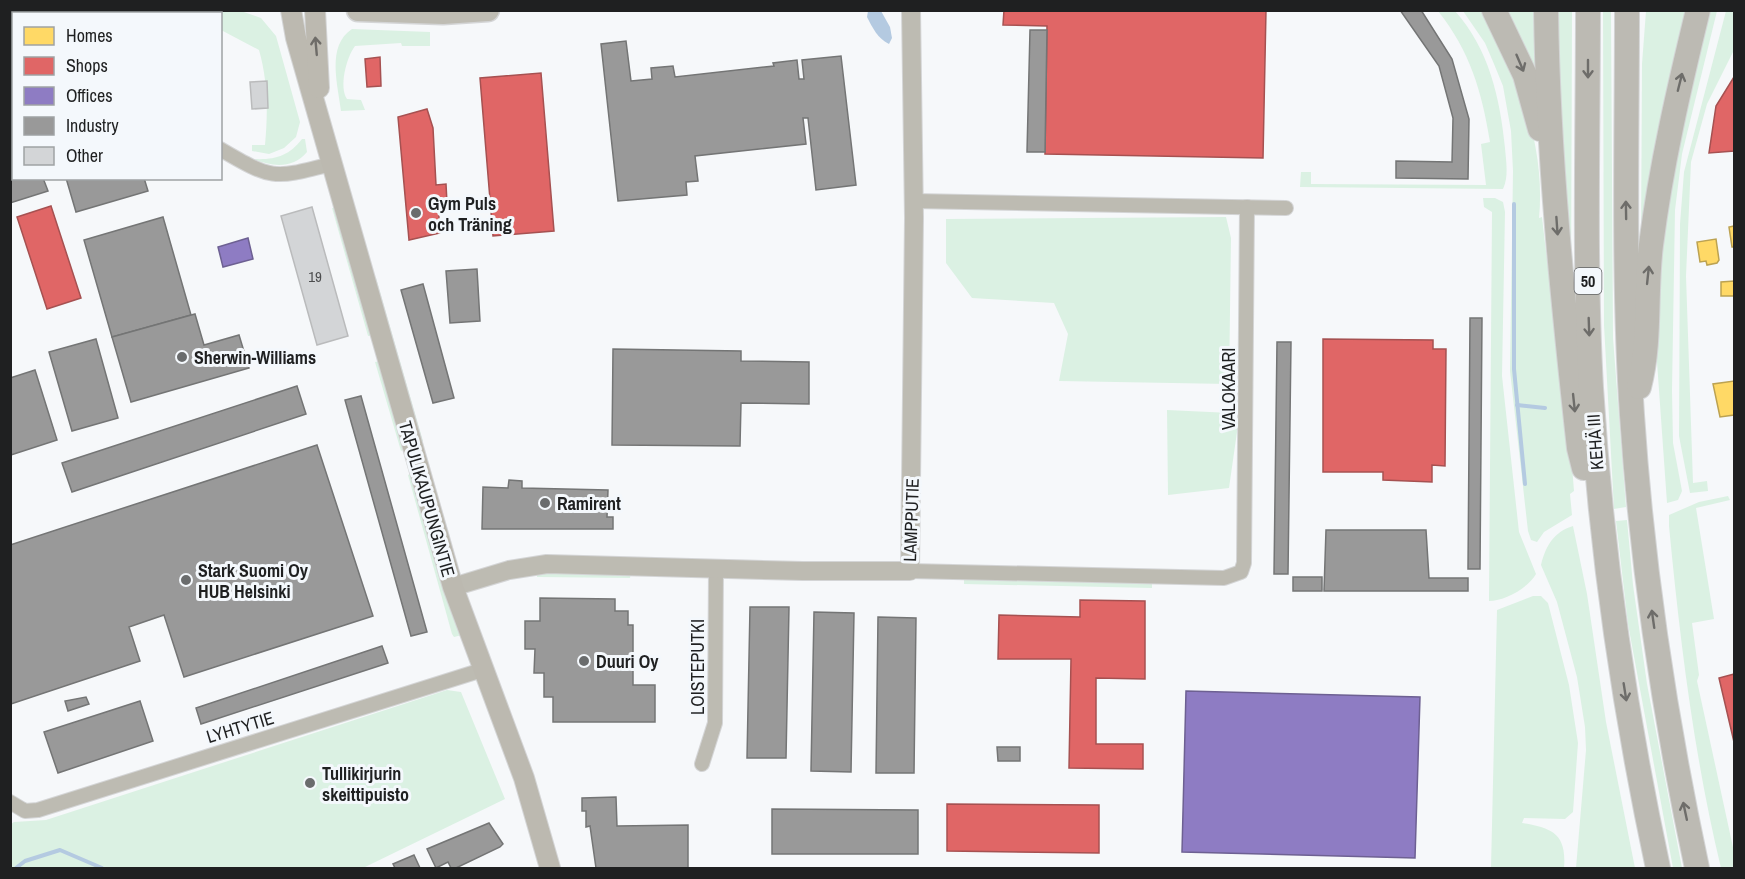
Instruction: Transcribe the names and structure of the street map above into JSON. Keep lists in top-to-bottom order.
{
  "streets": {
    "highway": ["50", "KEHÄ III"],
    "main road": ["TAPULIKAUPUNGINTIE"],
    "street": [
      "VALOKAARI",
      "LAMPPUTIE",
      "LOISTEPUTKI",
      "LYHTYTIE"
    ]
  },
  "crossings": [
    ["VALOKAARI", "LAMPPUTIE"],
    ["TAPULIKAUPUNGINTIE", "LAMPPUTIE"],
    ["TAPULIKAUPUNGINTIE", "LYHTYTIE"],
    ["LAMPPUTIE", "LOISTEPUTKI"]
  ],
  "places": [
    "Gym Puls och Träning",
    "Sherwin-Williams",
    "Ramirent",
    "Stark Suomi Oy HUB Helsinki",
    "Duuri Oy",
    "Tullikirjurin skeittipuisto"
  ],
  "house_numbers": ["19"],
  "legend": [
    "Homes",
    "Shops",
    "Offices",
    "Industry",
    "Other"
  ]
}
